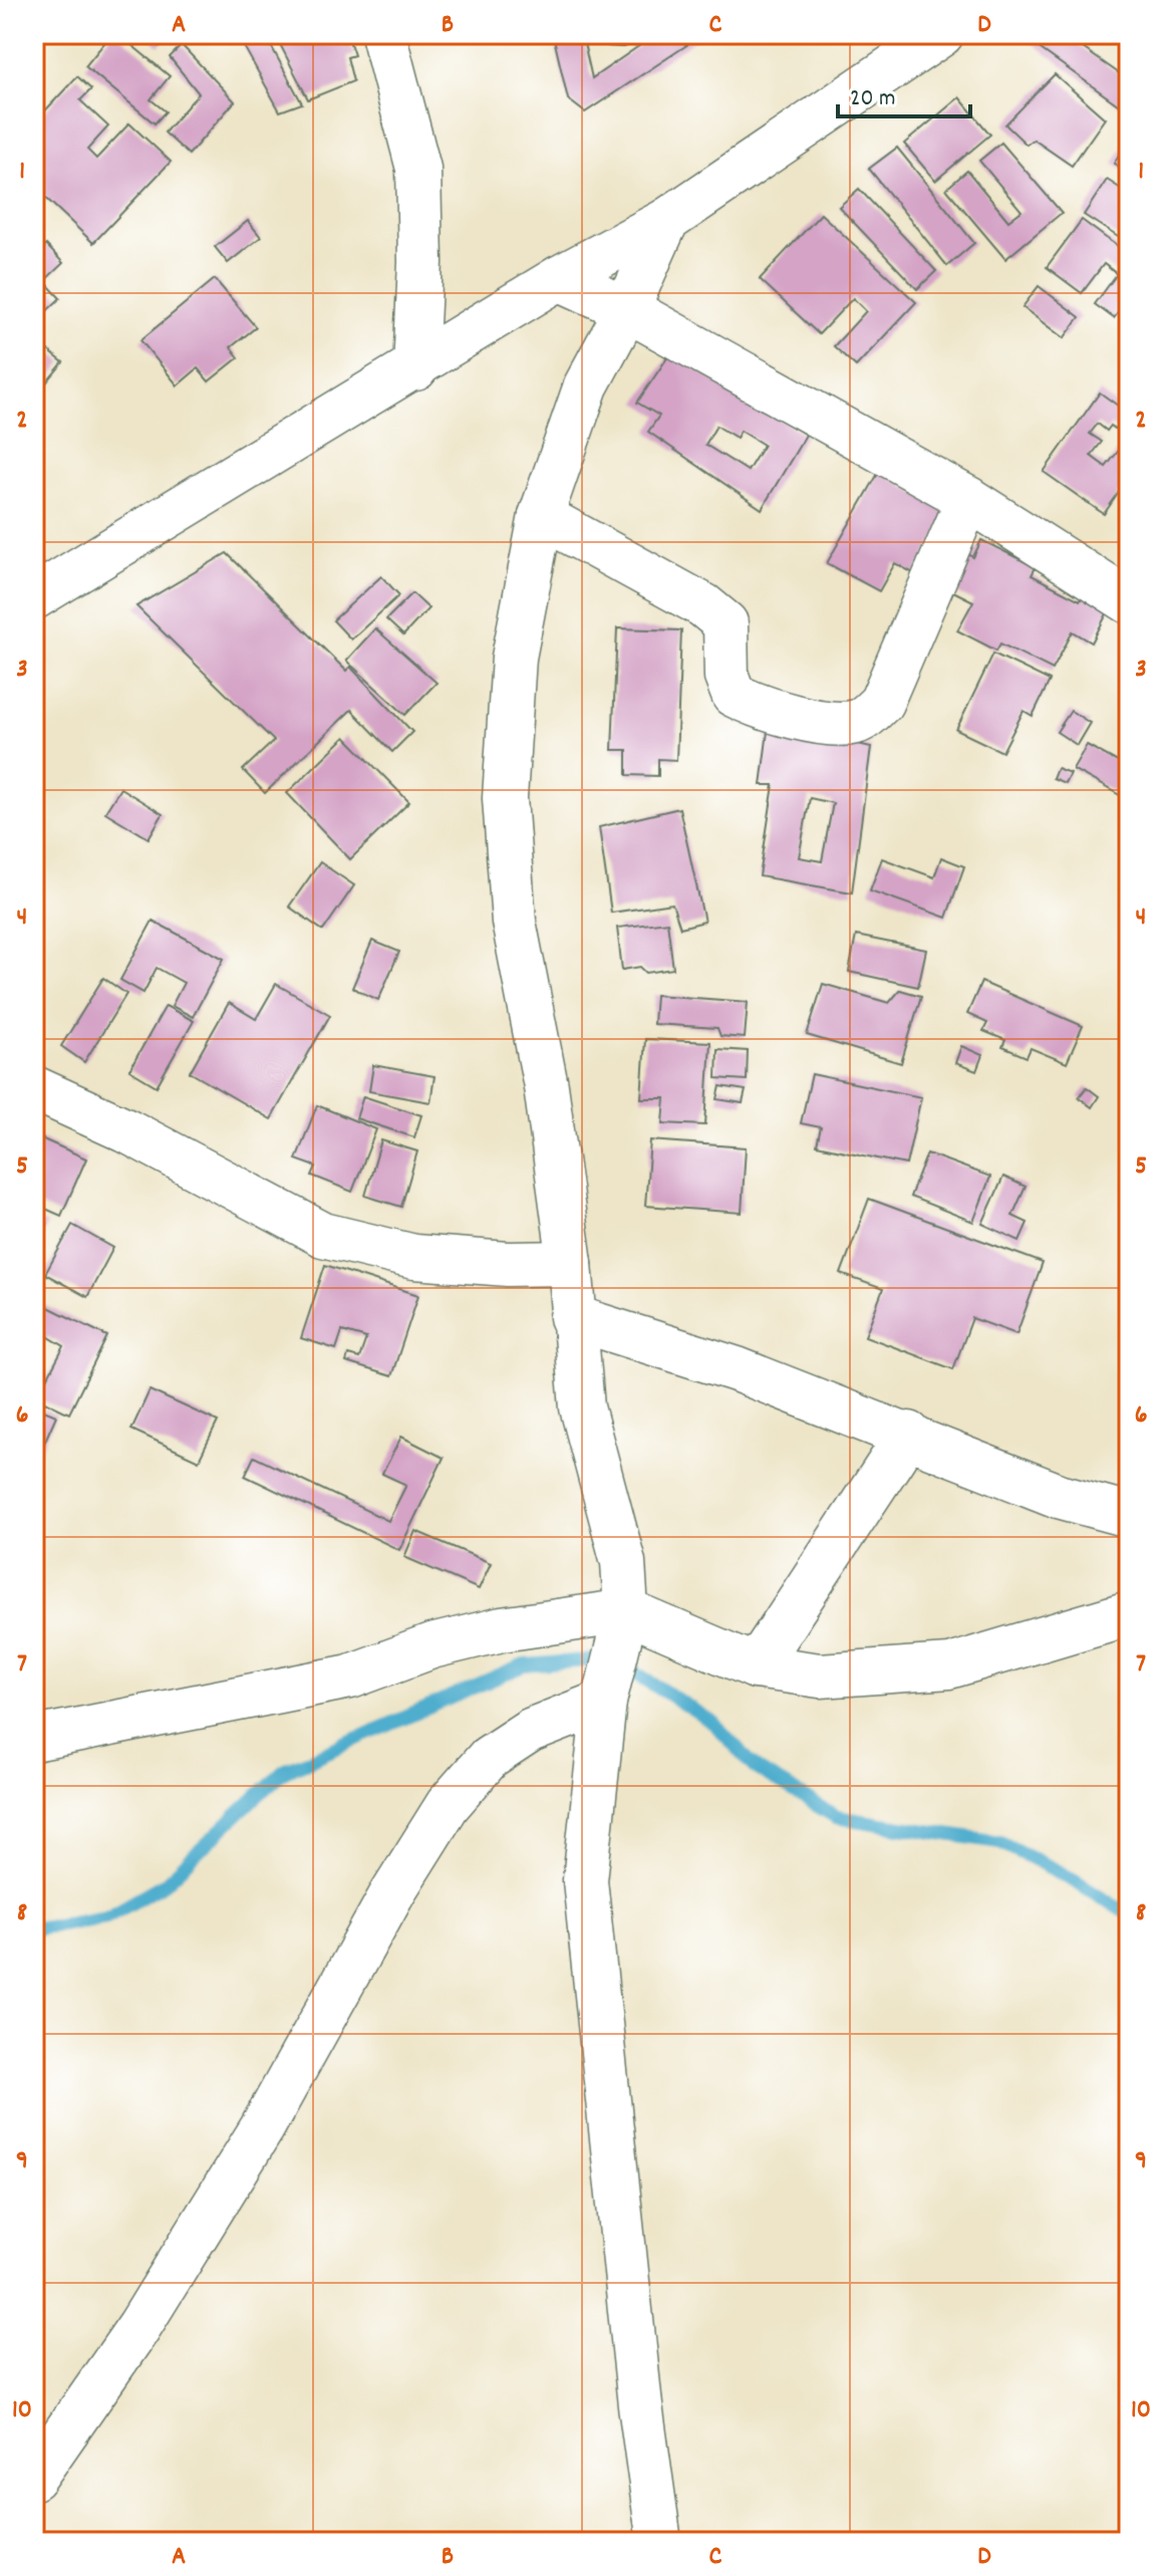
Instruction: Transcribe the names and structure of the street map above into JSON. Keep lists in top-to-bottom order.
{
  "scale_bar": "20 m",
  "grid": {
    "columns": [
      "A",
      "B",
      "C",
      "D"
    ],
    "rows": [
      "1",
      "2",
      "3",
      "4",
      "5",
      "6",
      "7",
      "8",
      "9",
      "10"
    ]
  }
}
